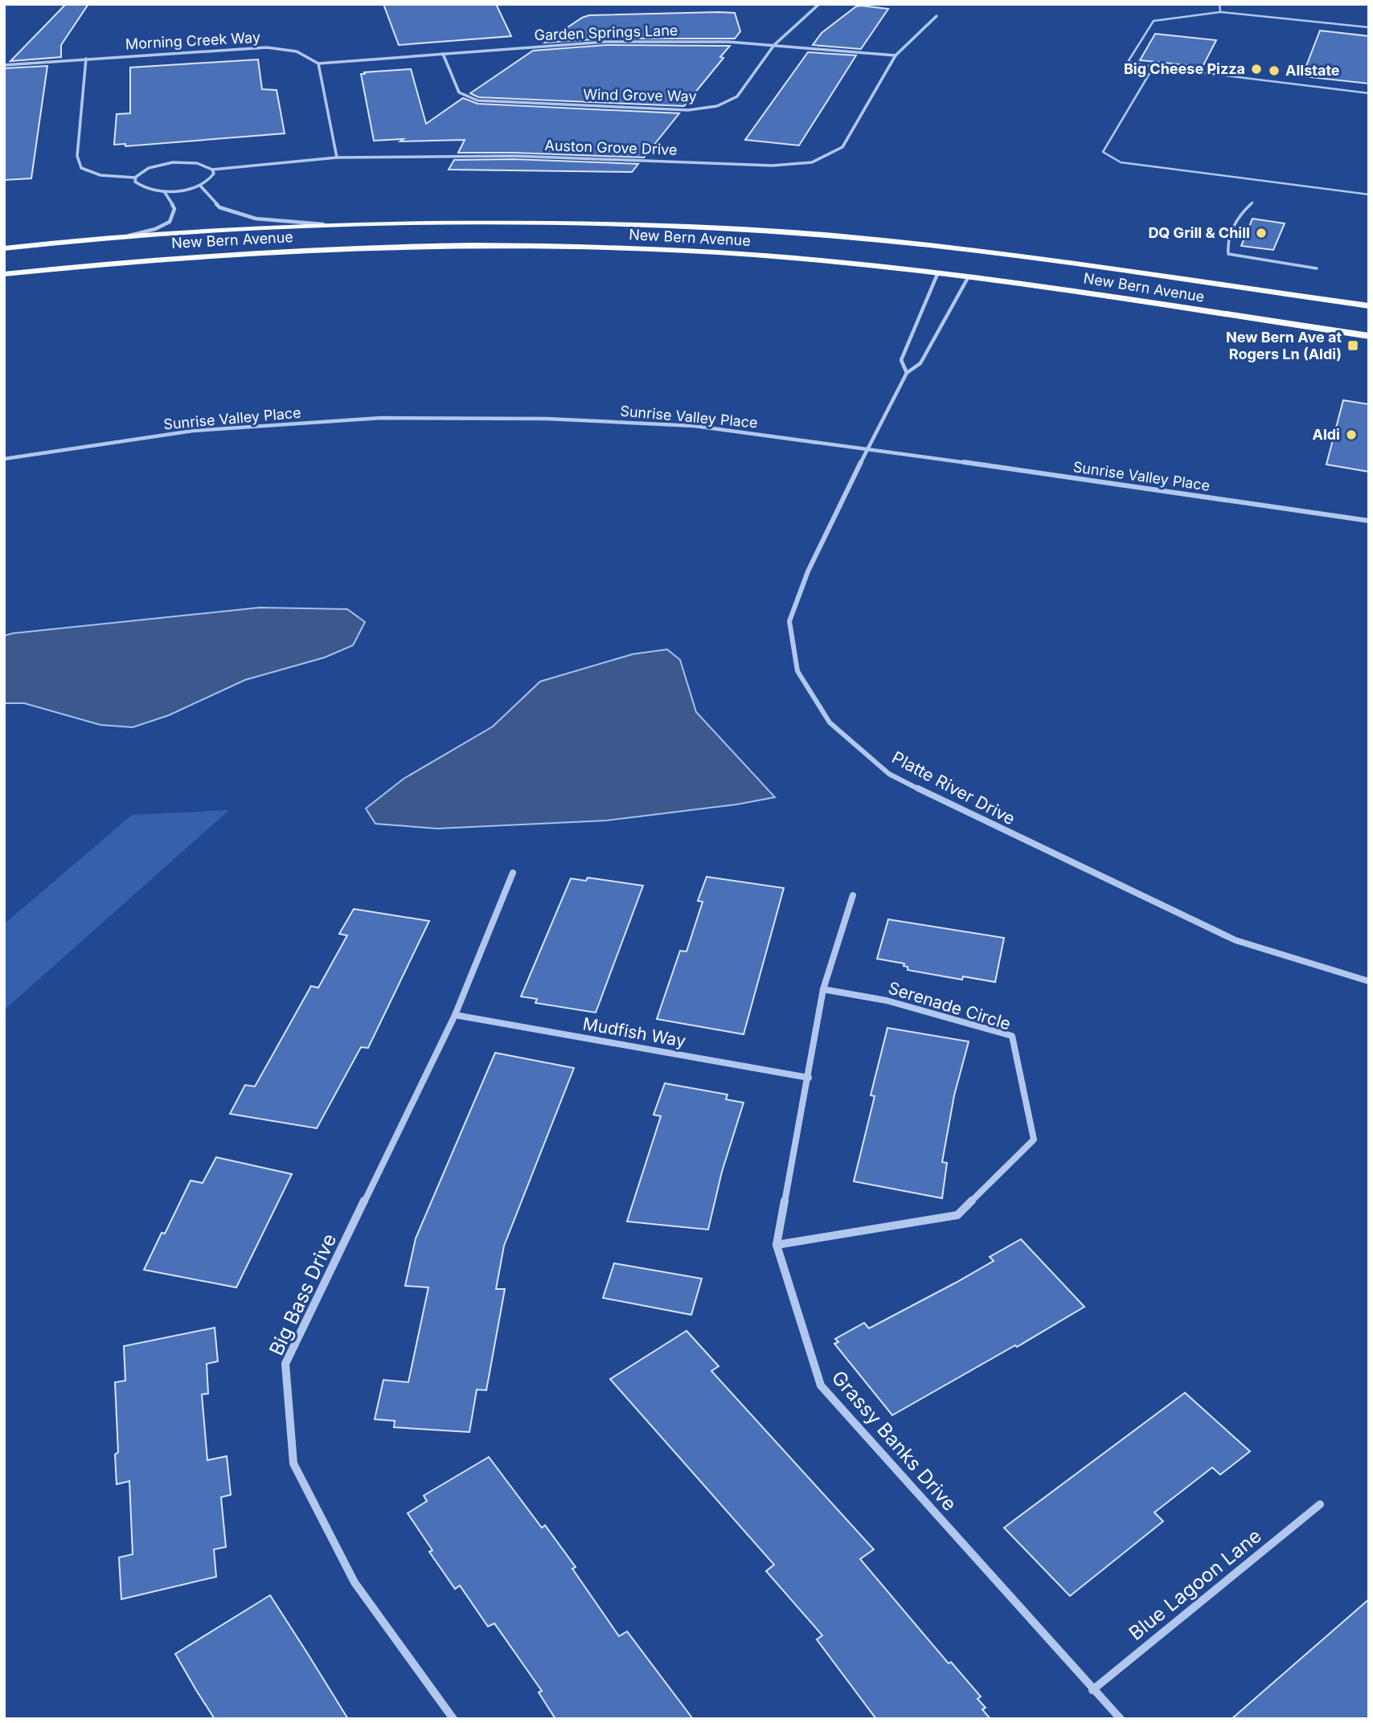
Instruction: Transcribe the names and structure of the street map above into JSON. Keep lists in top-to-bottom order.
{
  "streets": {
    "main road": ["New Bern Avenue"],
    "street": [
      "Garden Springs Lane",
      "Morning Creek Way",
      "Wind Grove Way",
      "Auston Grove Drive",
      "Sunrise Valley Place",
      "Platte River Drive",
      "Serenade Circle",
      "Mudfish Way",
      "Big Bass Drive",
      "Grassy Banks Drive",
      "Blue Lagoon Lane"
    ]
  },
  "crossings": [
    ["Garden Springs Lane", "Morning Creek Way"],
    ["Garden Springs Lane", "Wind Grove Way"],
    ["Garden Springs Lane", "Auston Grove Drive"],
    ["New Bern Avenue", "Platte River Drive"],
    ["Sunrise Valley Place", "Platte River Drive"],
    ["Serenade Circle", "Grassy Banks Drive"],
    ["Mudfish Way", "Big Bass Drive"],
    ["Mudfish Way", "Grassy Banks Drive"],
    ["Grassy Banks Drive", "Blue Lagoon Lane"]
  ],
  "places": {
    "other": [
      "Big Cheese Pizza",
      "Allstate",
      "DQ Grill & Chill",
      "Aldi"
    ],
    "transit": ["New Bern Ave at Rogers Ln (Aldi)"]
  }
}
